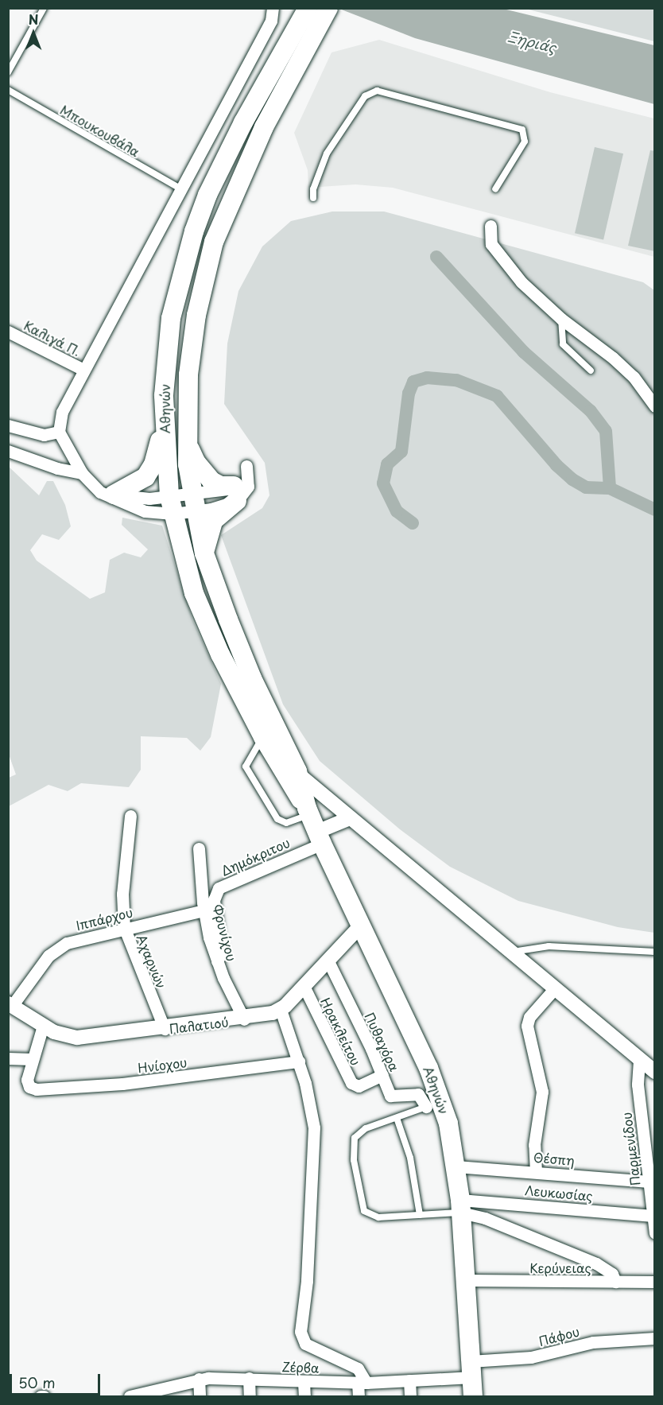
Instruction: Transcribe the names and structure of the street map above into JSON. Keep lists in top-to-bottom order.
{
  "streets": {
    "main road": ["Αθηνών"],
    "street": [
      "Καλιγά Π.",
      "Δημόκριτου",
      "Ιππάρχου",
      "Φρυνίχου",
      "Αχαρνών",
      "Παλατιού",
      "Ηρακλείτου",
      "Πυθαγόρα",
      "Ηνίοχου",
      "Παρμενίδου",
      "Θέσπη",
      "Λευκωσίας",
      "Κερύνειας",
      "Πάφου",
      "Ζέρβα"
    ],
    "lane": ["Μπουκουβάλα"]
  },
  "crossings": [
    ["Αθηνών", "Δημόκριτου"],
    ["Αθηνών", "Πυθαγόρα"],
    ["Αθηνών", "Θέσπη"],
    ["Αθηνών", "Λευκωσίας"],
    ["Αθηνών", "Κερύνειας"],
    ["Αθηνών", "Πάφου"],
    ["Αθηνών", "Ζέρβα"],
    ["Δημόκριτου", "Φρυνίχου"],
    ["Ιππάρχου", "Φρυνίχου"],
    ["Ιππάρχου", "Αχαρνών"],
    ["Ιππάρχου", "Παλατιού"],
    ["Φρυνίχου", "Παλατιού"],
    ["Αχαρνών", "Παλατιού"],
    ["Ηρακλείτου", "Πυθαγόρα"],
    ["Παρμενίδου", "Θέσπη"],
    ["Παρμενίδου", "Λευκωσίας"],
    ["Πάφου", "Ζέρβα"]
  ],
  "water": ["Ξηριάς"],
  "scale_bar": "50 m",
  "north": "top"
}
